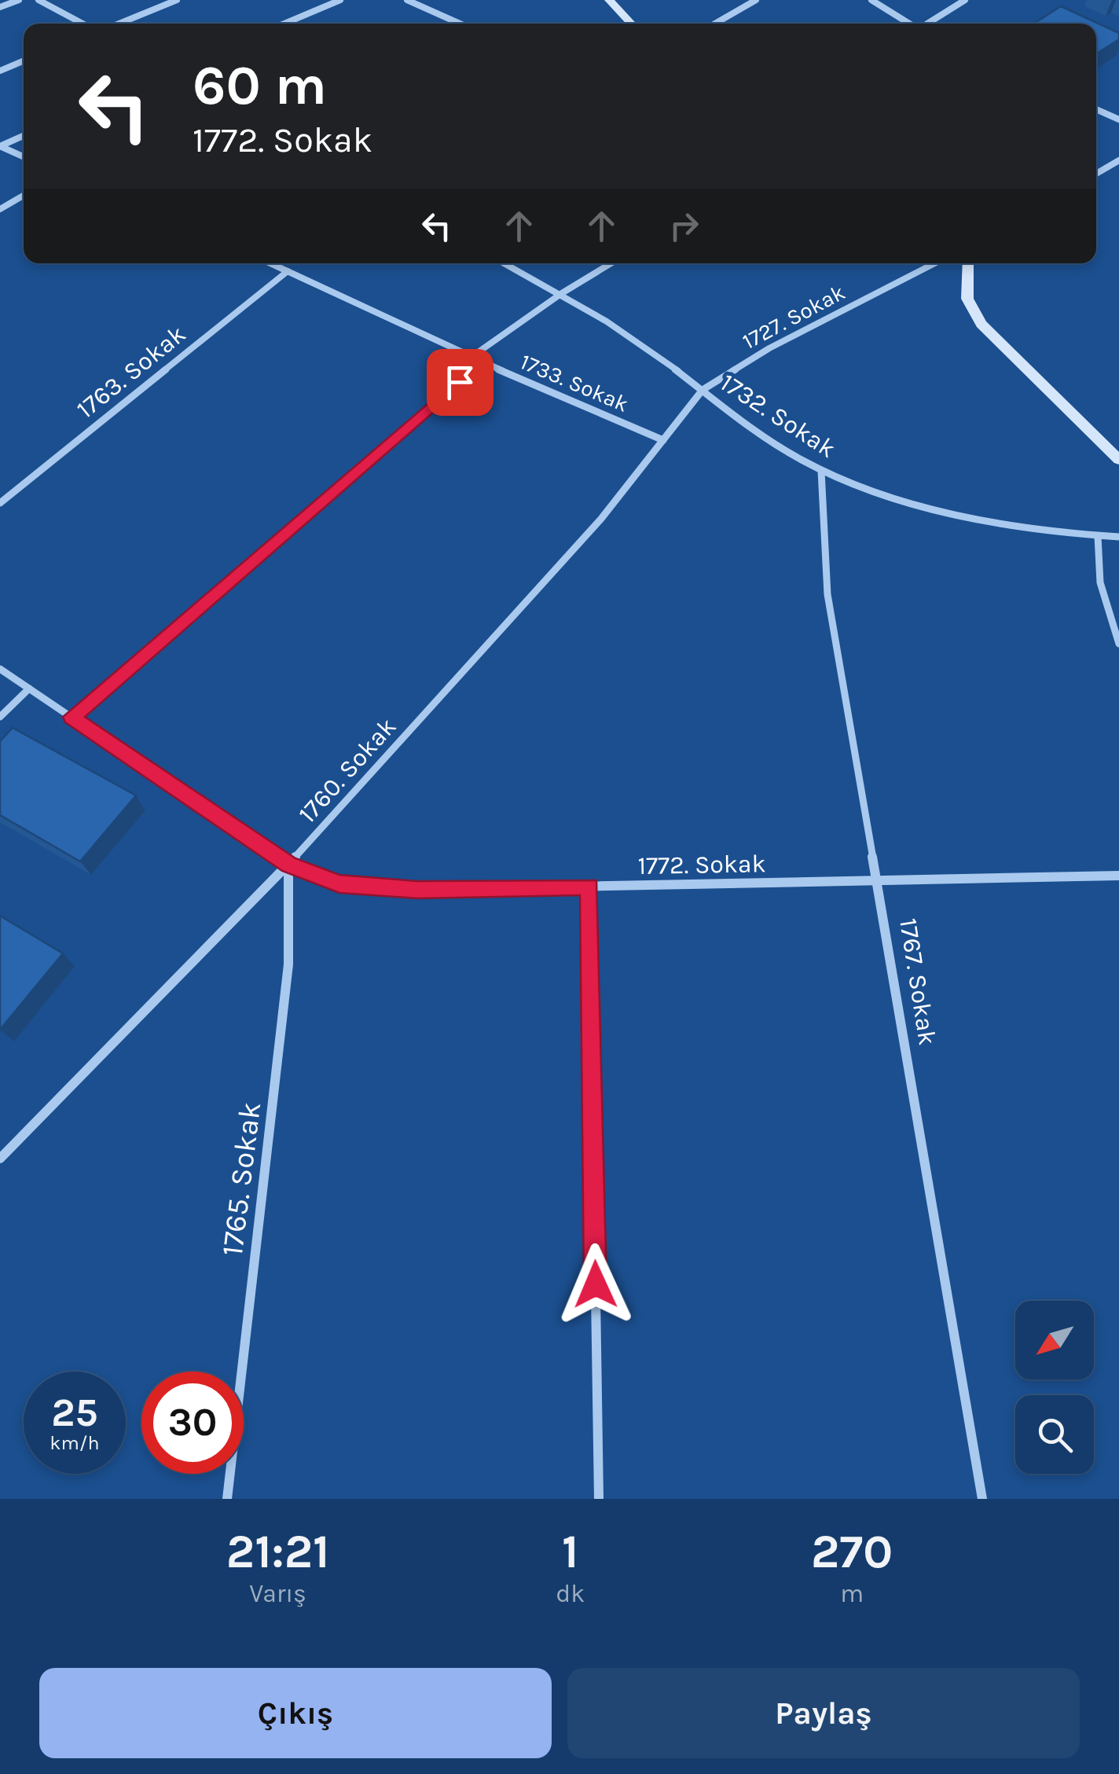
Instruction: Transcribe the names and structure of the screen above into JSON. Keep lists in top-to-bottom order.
{
  "streets": {
    "street": [
      "1727. Sokak",
      "1763. Sokak",
      "1733. Sokak",
      "1732. Sokak",
      "1760. Sokak",
      "1772. Sokak",
      "1767. Sokak",
      "1765. Sokak"
    ]
  },
  "crossings": [
    ["1727. Sokak", "1732. Sokak"],
    ["1727. Sokak", "1760. Sokak"],
    ["1763. Sokak", "1733. Sokak"],
    ["1733. Sokak", "1760. Sokak"],
    ["1732. Sokak", "1760. Sokak"],
    ["1732. Sokak", "1767. Sokak"],
    ["1760. Sokak", "1772. Sokak"],
    ["1760. Sokak", "1765. Sokak"],
    ["1772. Sokak", "1767. Sokak"],
    ["1772. Sokak", "1765. Sokak"]
  ],
  "north": "bottom left",
  "page": {
    "turn": ["60 m", "1772. Sokak"],
    "speed": "25 km/h",
    "limit": "30",
    "eta": [
      "21:21",
      "Varış",
      "1",
      "dk",
      "270",
      "m"
    ],
    "buttons": ["Çıkış", "Paylaş"]
  }
}
